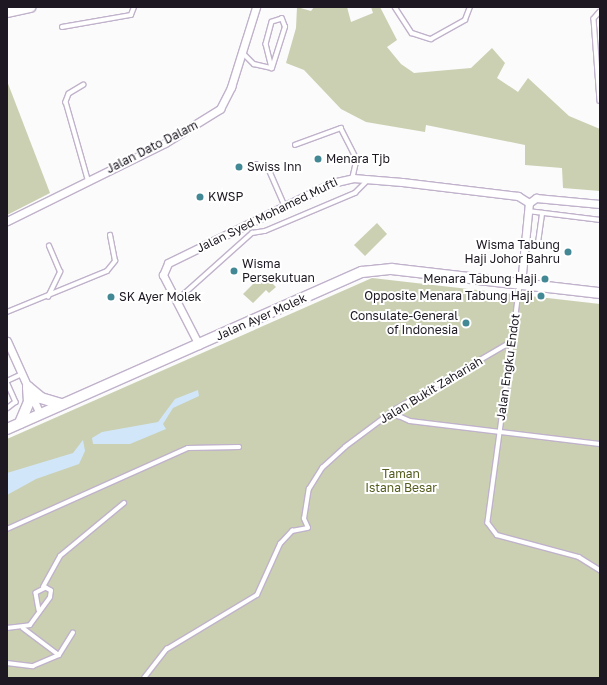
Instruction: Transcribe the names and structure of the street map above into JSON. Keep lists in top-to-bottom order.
{
  "streets": {
    "main road": ["Jalan Ayer Molek"],
    "street": ["Jalan Dato Dalam", "Jalan Syed Mohamed Mufti", "Jalan Engku Endot"],
    "lane": ["Jalan Bukit Zahariah"]
  },
  "crossings": [
    ["Jalan Syed Mohamed Mufti", "Jalan Ayer Molek"],
    ["Jalan Syed Mohamed Mufti", "Jalan Engku Endot"],
    ["Jalan Ayer Molek", "Jalan Engku Endot"],
    ["Jalan Engku Endot", "Jalan Bukit Zahariah"]
  ],
  "parks": ["Taman Istana Besar"],
  "places": [
    "Menara Tjb",
    "Swiss Inn",
    "KWSP",
    "Wisma Tabung Haji Johor Bahru",
    "Wisma Persekutuan",
    "Menara Tabung Haji",
    "Opposite Menara Tabung Haji",
    "SK Ayer Molek",
    "Consulate-General of Indonesia"
  ]
}
